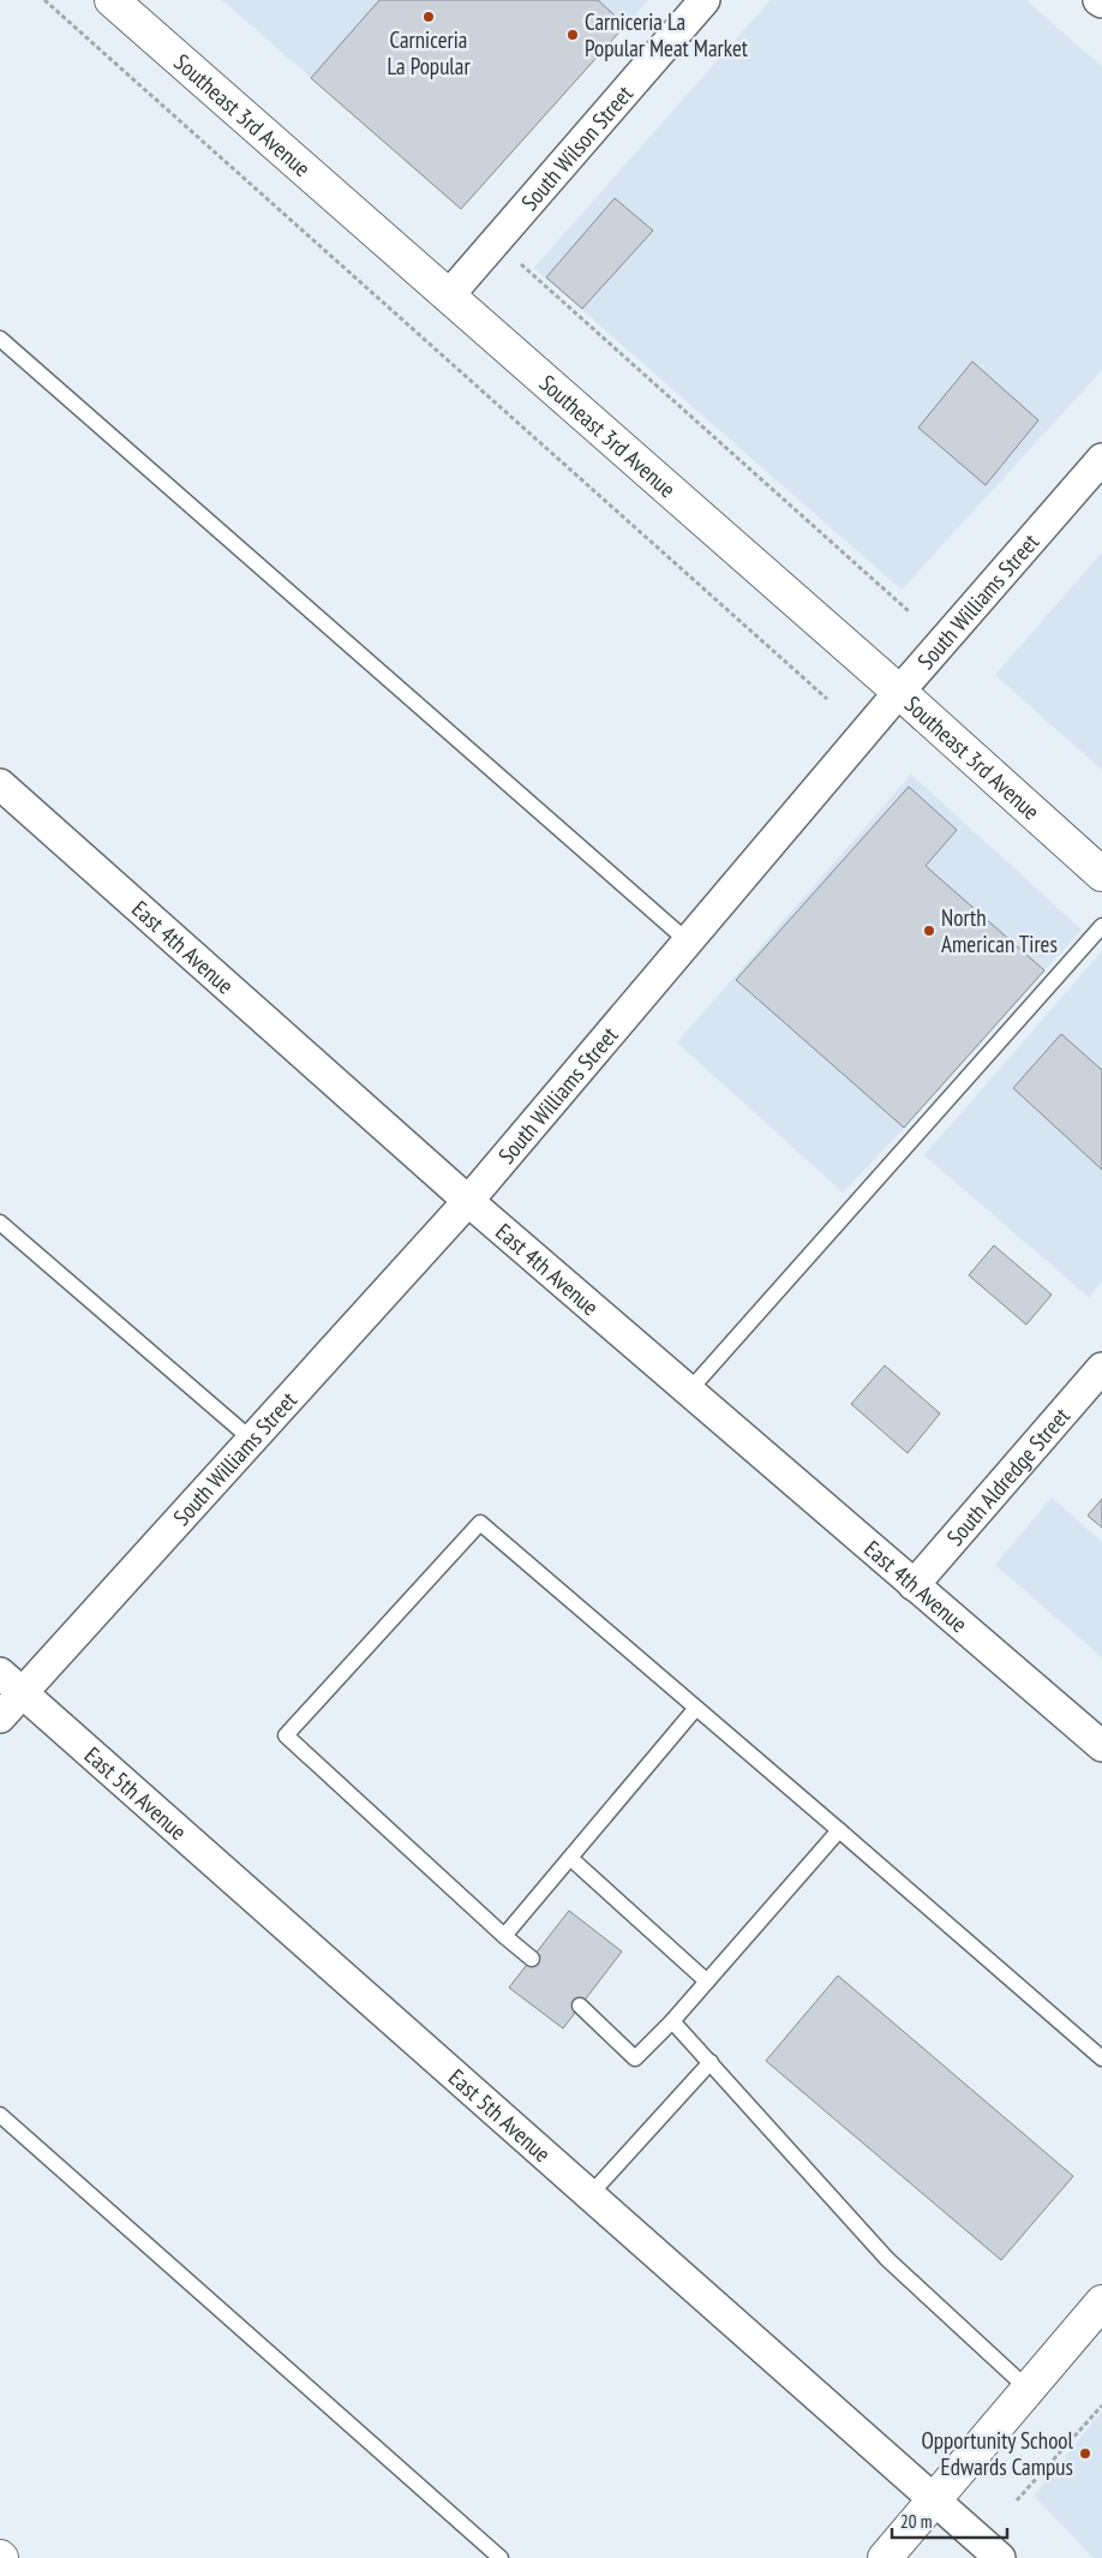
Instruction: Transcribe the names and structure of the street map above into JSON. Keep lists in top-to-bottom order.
{
  "streets": {
    "main road": ["Southeast 3rd Avenue"],
    "street": [
      "South Wilson Street",
      "South Williams Street",
      "East 4th Avenue",
      "South Aldredge Street",
      "East 5th Avenue"
    ]
  },
  "crossings": [
    ["Southeast 3rd Avenue", "South Wilson Street"],
    ["Southeast 3rd Avenue", "South Williams Street"],
    ["South Williams Street", "East 4th Avenue"],
    ["South Williams Street", "East 5th Avenue"],
    ["East 4th Avenue", "South Aldredge Street"]
  ],
  "places": [
    "Carniceria La Popular",
    "Carniceria La Popular Meat Market",
    "North American Tires",
    "Opportunity School Edwards Campus"
  ],
  "scale_bar": "20 m"
}
